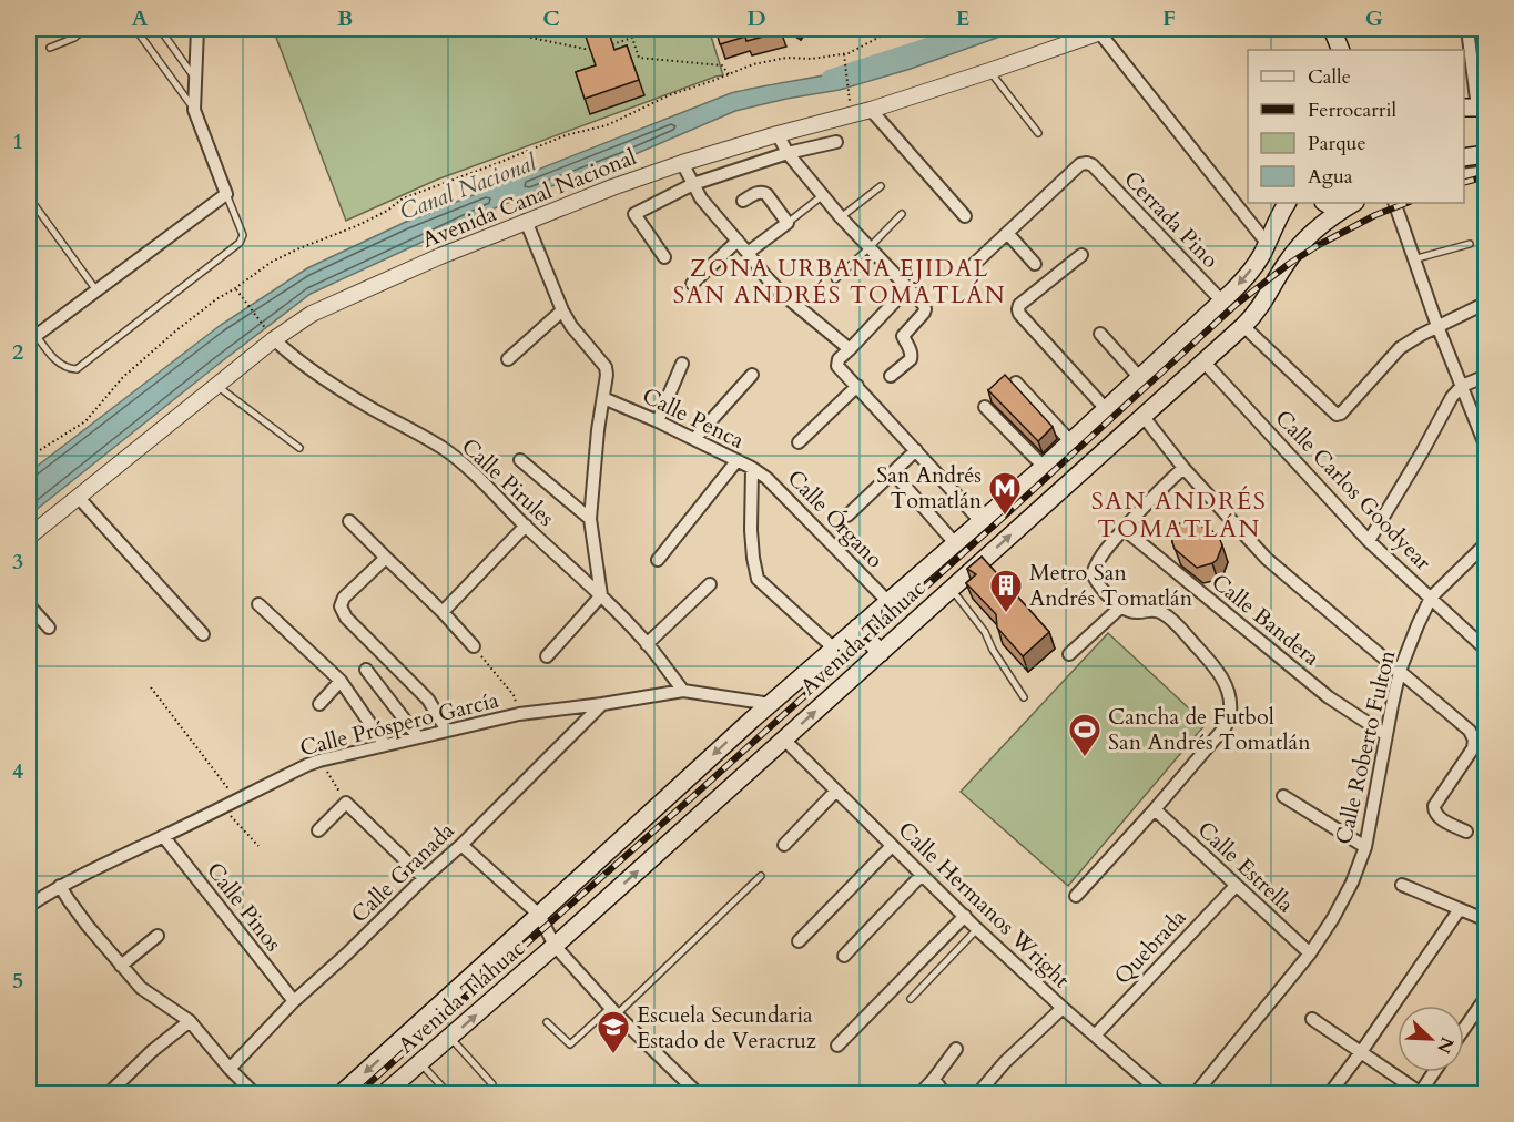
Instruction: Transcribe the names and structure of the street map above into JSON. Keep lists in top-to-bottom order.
{
  "streets": {
    "main road": ["Avenida Tláhuac"],
    "street": [
      "Avenida Canal Nacional",
      "Cerrada Pino",
      "Calle Penca",
      "Calle Pirules",
      "Calle Carlos Goodyear",
      "Calle Órgano",
      "Calle Bandera",
      "Calle Próspero García",
      "Calle Roberto Fulton",
      "Calle Estrella",
      "Calle Granada",
      "Calle Hermanos Wright",
      "Calle Pinos",
      "Quebrada"
    ]
  },
  "crossings": [
    ["Avenida Canal Nacional", "Calle Pirules"],
    ["Cerrada Pino", "Avenida Tláhuac"],
    ["Calle Penca", "Calle Órgano"],
    ["Calle Penca", "Avenida Tláhuac"],
    ["Calle Pirules", "Calle Próspero García"],
    ["Calle Carlos Goodyear", "Avenida Tláhuac"],
    ["Calle Carlos Goodyear", "Calle Roberto Fulton"],
    ["Calle Órgano", "Avenida Tláhuac"],
    ["Calle Bandera", "Calle Roberto Fulton"],
    ["Avenida Tláhuac", "Calle Próspero García"],
    ["Avenida Tláhuac", "Calle Hermanos Wright"],
    ["Calle Próspero García", "Calle Granada"],
    ["Calle Próspero García", "Calle Pinos"],
    ["Calle Roberto Fulton", "Calle Estrella"],
    ["Calle Estrella", "Quebrada"],
    ["Calle Granada", "Calle Pinos"],
    ["Calle Hermanos Wright", "Quebrada"]
  ],
  "districts": ["ZONA URBANA EJIDAL SAN ANDRÉS TOMATLÁN", "SAN ANDRÉS TOMATLÁN"],
  "water": ["Canal Nacional"],
  "places": {
    "metro station": ["San Andrés Tomatlán"],
    "building": ["Metro San Andrés Tomatlán"],
    "sports": ["Cancha de Futbol San Andrés Tomatlán"],
    "school or university": ["Escuela Secundaria Estado de Veracruz"]
  },
  "legend": [
    "Calle",
    "Ferrocarril",
    "Parque",
    "Agua"
  ],
  "north": "bottom right",
  "grid": {
    "columns": [
      "A",
      "B",
      "C",
      "D",
      "E",
      "F",
      "G"
    ],
    "rows": [
      "1",
      "2",
      "3",
      "4",
      "5"
    ]
  }
}
